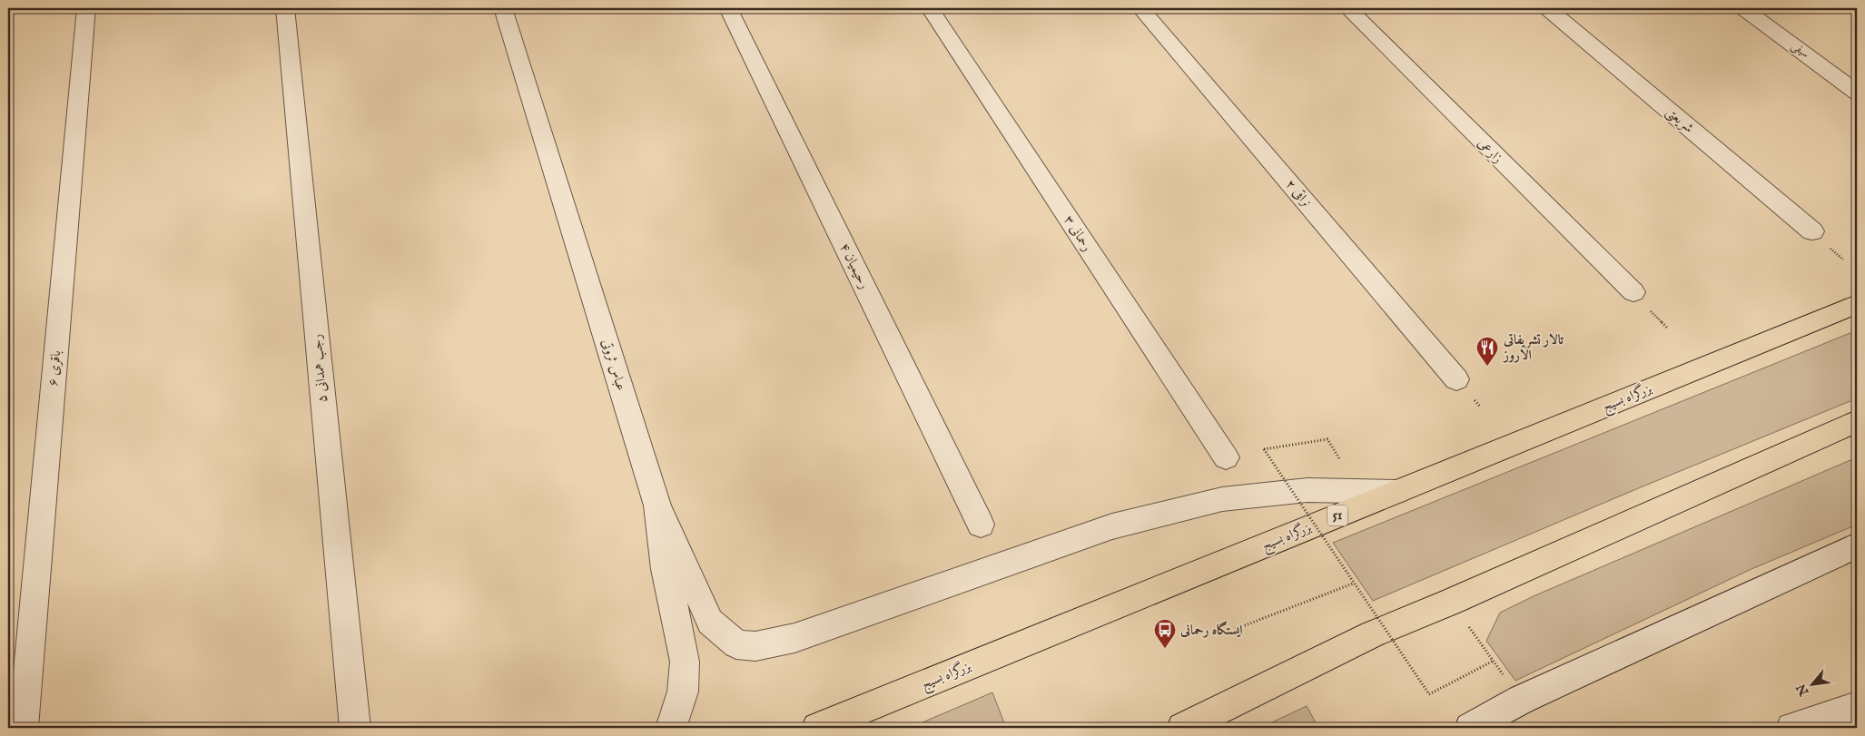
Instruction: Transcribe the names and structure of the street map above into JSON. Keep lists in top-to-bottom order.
{
  "streets": {
    "highway": ["بزرگراه بسیج", "51"],
    "street": [
      "سیفی",
      "شریعتی",
      "زارعی",
      "نراقی ۲",
      "رحمانی ۳",
      "رحیمیان ۴",
      "عباس ثروتی",
      "باقری ۶",
      "رجب همدانی ۵"
    ]
  },
  "places": {
    "restaurant": ["تالار تشریفاتی الاروز"],
    "bus stop": ["ایستگاه رحمانی"]
  },
  "north": "bottom left"
}
